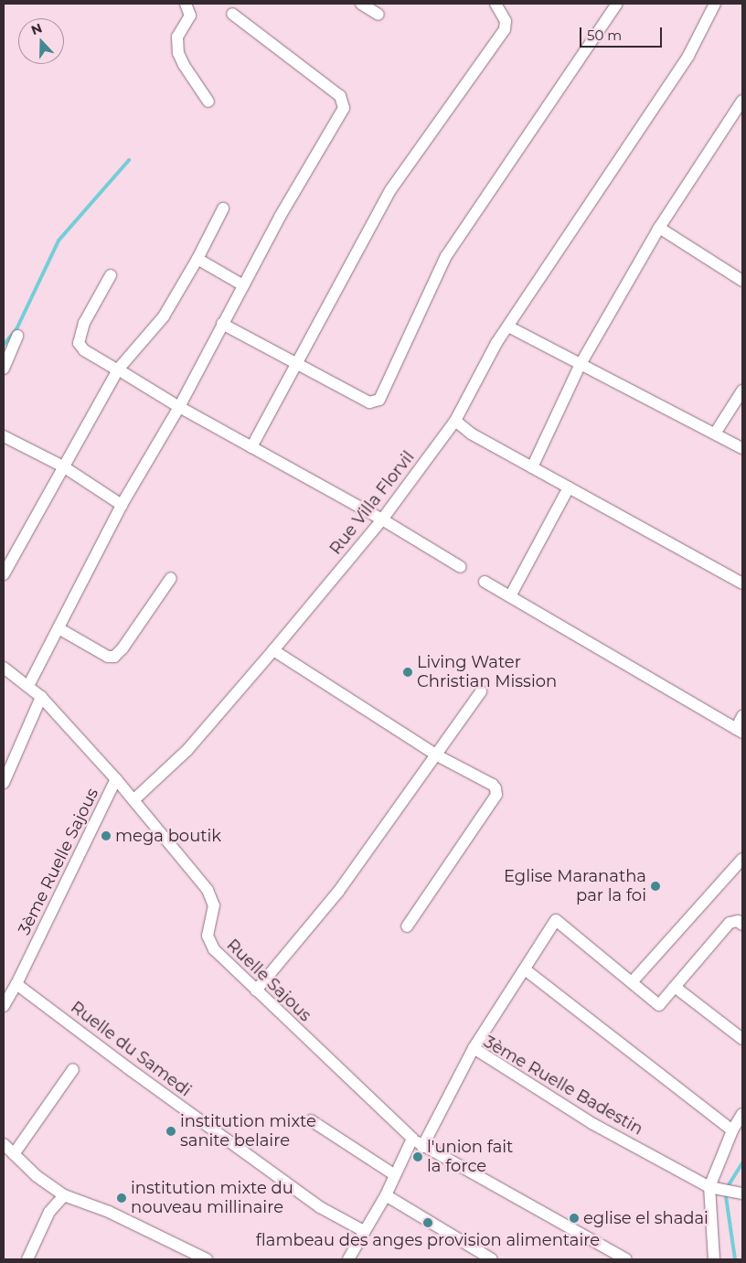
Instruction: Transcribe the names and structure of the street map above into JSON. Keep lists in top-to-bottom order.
{
  "streets": {
    "street": [
      "Rue Villa Florvil",
      "3ème Ruelle Sajous",
      "Ruelle Sajous",
      "Ruelle du Samedi",
      "3ème Ruelle Badestin"
    ]
  },
  "crossings": [
    ["Rue Villa Florvil", "Ruelle Sajous"],
    ["3ème Ruelle Sajous", "Ruelle Sajous"],
    ["3ème Ruelle Sajous", "Ruelle du Samedi"],
    ["Ruelle Sajous", "3ème Ruelle Badestin"]
  ],
  "places": [
    "Living Water Christian Mission",
    "mega boutik",
    "Eglise Maranatha par la foi",
    "institution mixte sanite belaire",
    "l'union fait la force",
    "institution mixte du nouveau millinaire",
    "eglise el shadai",
    "flambeau des anges provision alimentaire"
  ],
  "scale_bar": "50 m",
  "north": "top"
}
